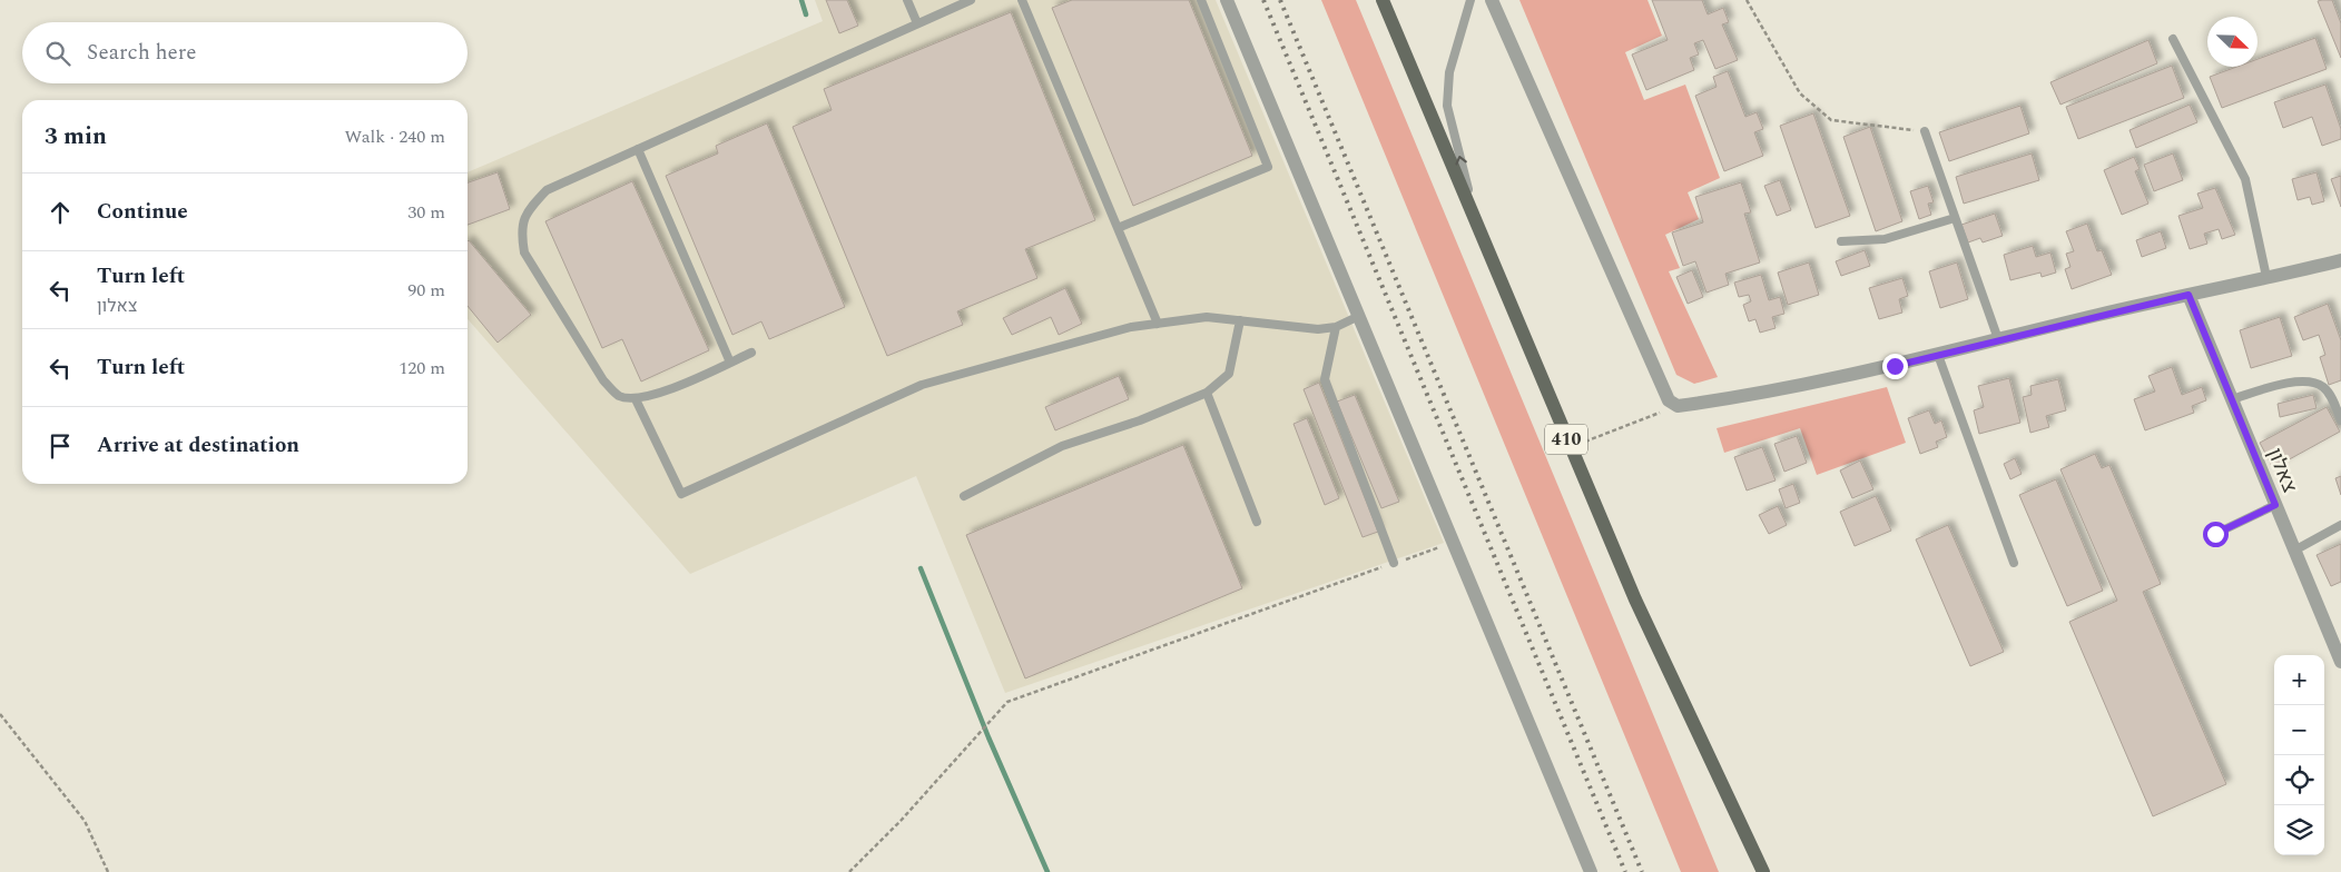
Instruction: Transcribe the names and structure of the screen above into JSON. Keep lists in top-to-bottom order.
{
  "streets": {
    "main road": ["410"],
    "street": ["צאלון"]
  },
  "north": "bottom right",
  "page": {
    "search": "Search here",
    "heading": ["3 min", "Walk · 240 m"],
    "list": [
      ["Continue", "30 m"],
      ["Turn left", "צאלון", "90 m"],
      ["Turn left", "120 m"],
      "Arrive at destination"
    ],
    "map_buttons": ["+", "−"]
  }
}
